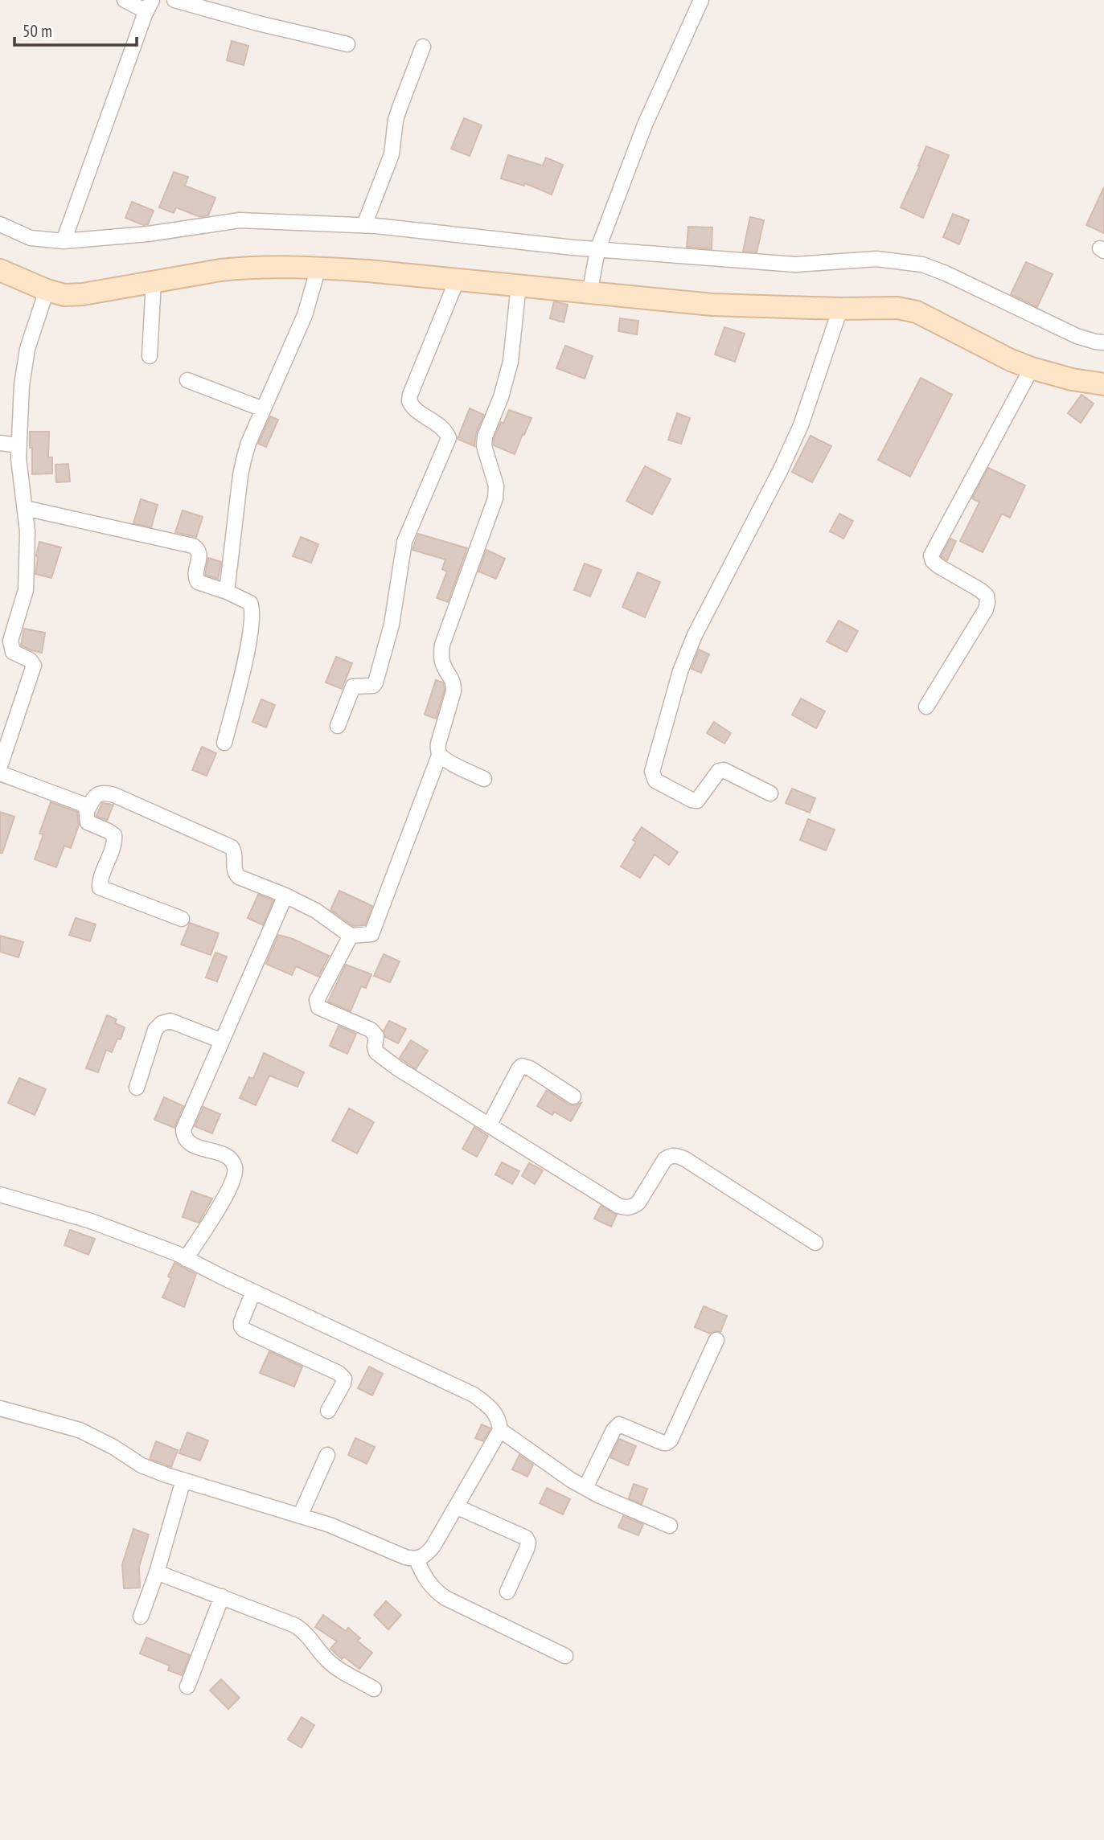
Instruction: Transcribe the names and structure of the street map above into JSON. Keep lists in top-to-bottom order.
{
  "scale_bar": "50 m"
}
